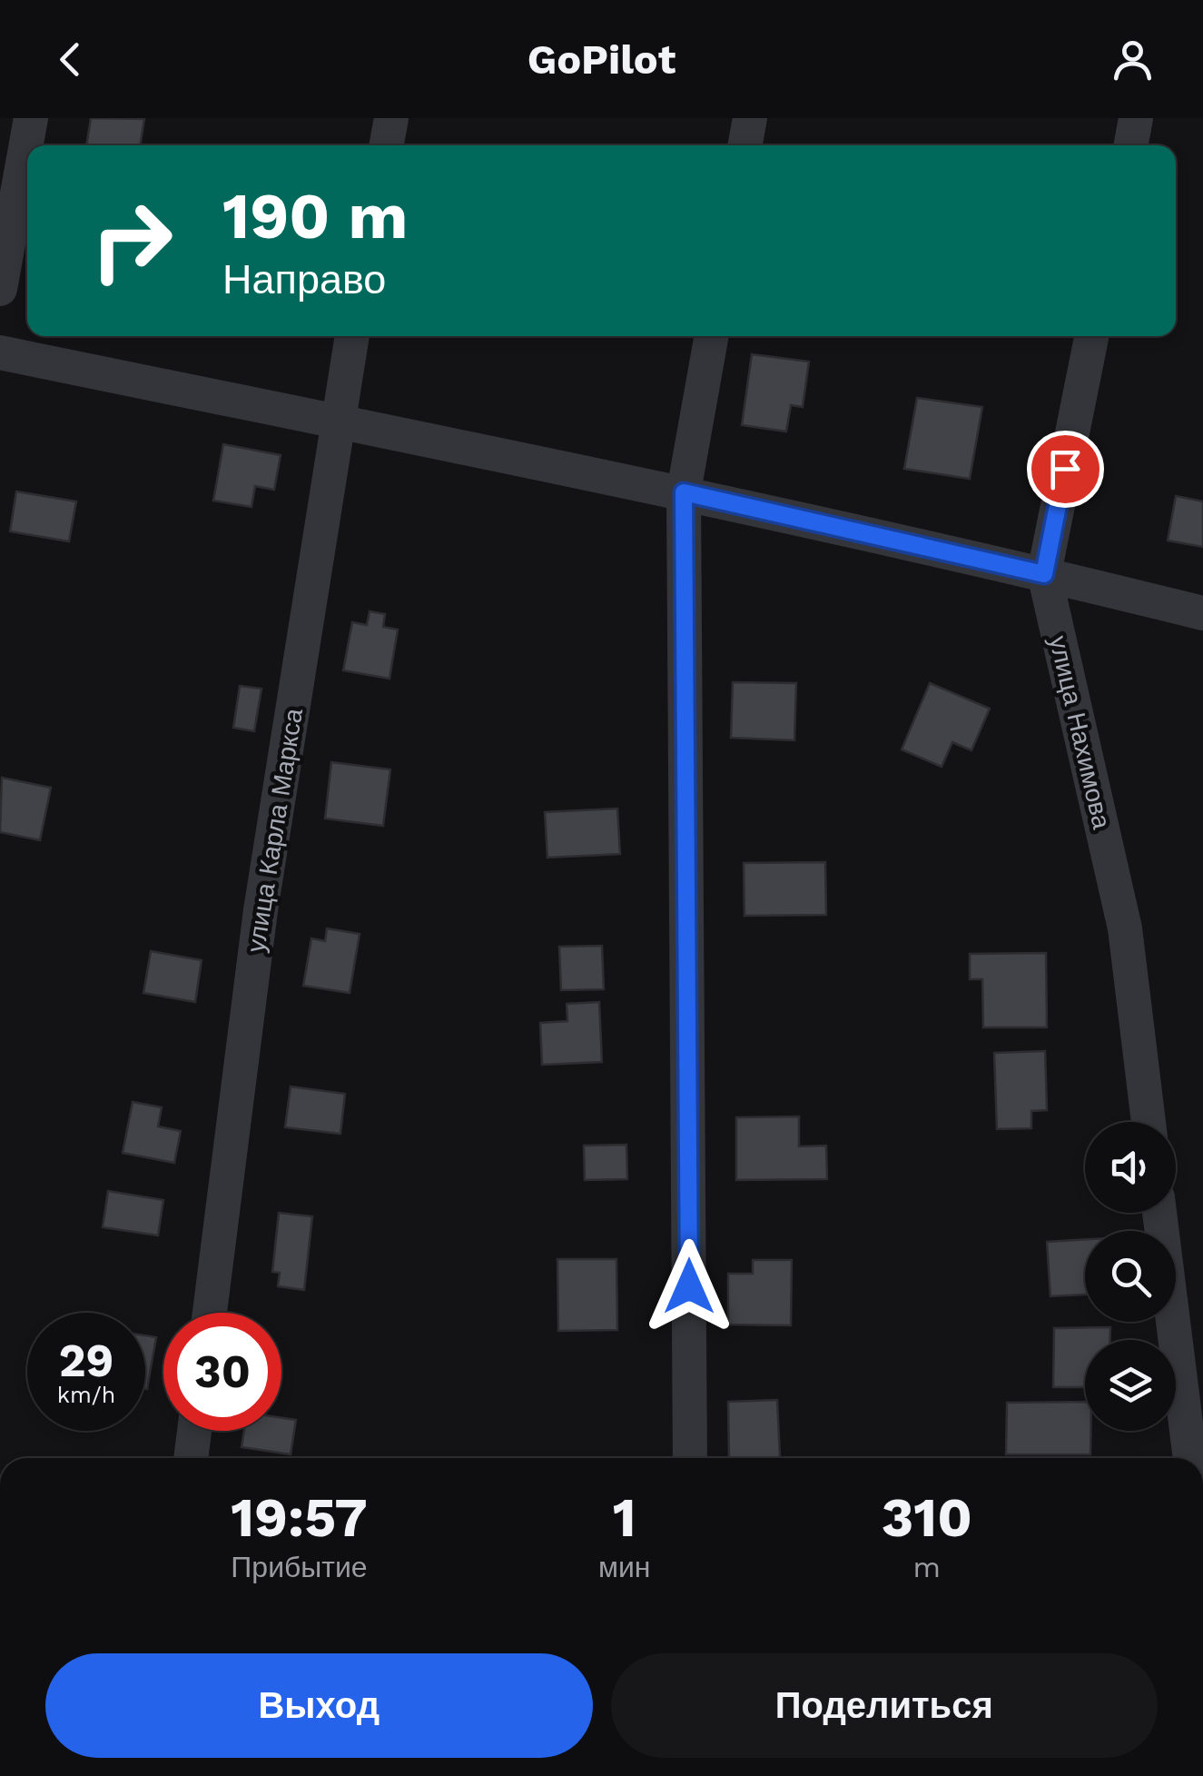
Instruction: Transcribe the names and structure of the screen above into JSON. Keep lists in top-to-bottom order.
{
  "streets": {
    "street": ["улица Нахимова", "улица Карла Маркса"]
  },
  "page": {
    "header": "GoPilot",
    "turn": ["190 m", "Направо"],
    "speed": "29 km/h",
    "limit": "30",
    "eta": [
      "19:57",
      "Прибытие",
      "1",
      "мин",
      "310",
      "m"
    ],
    "buttons": ["Выход", "Поделиться"]
  }
}
